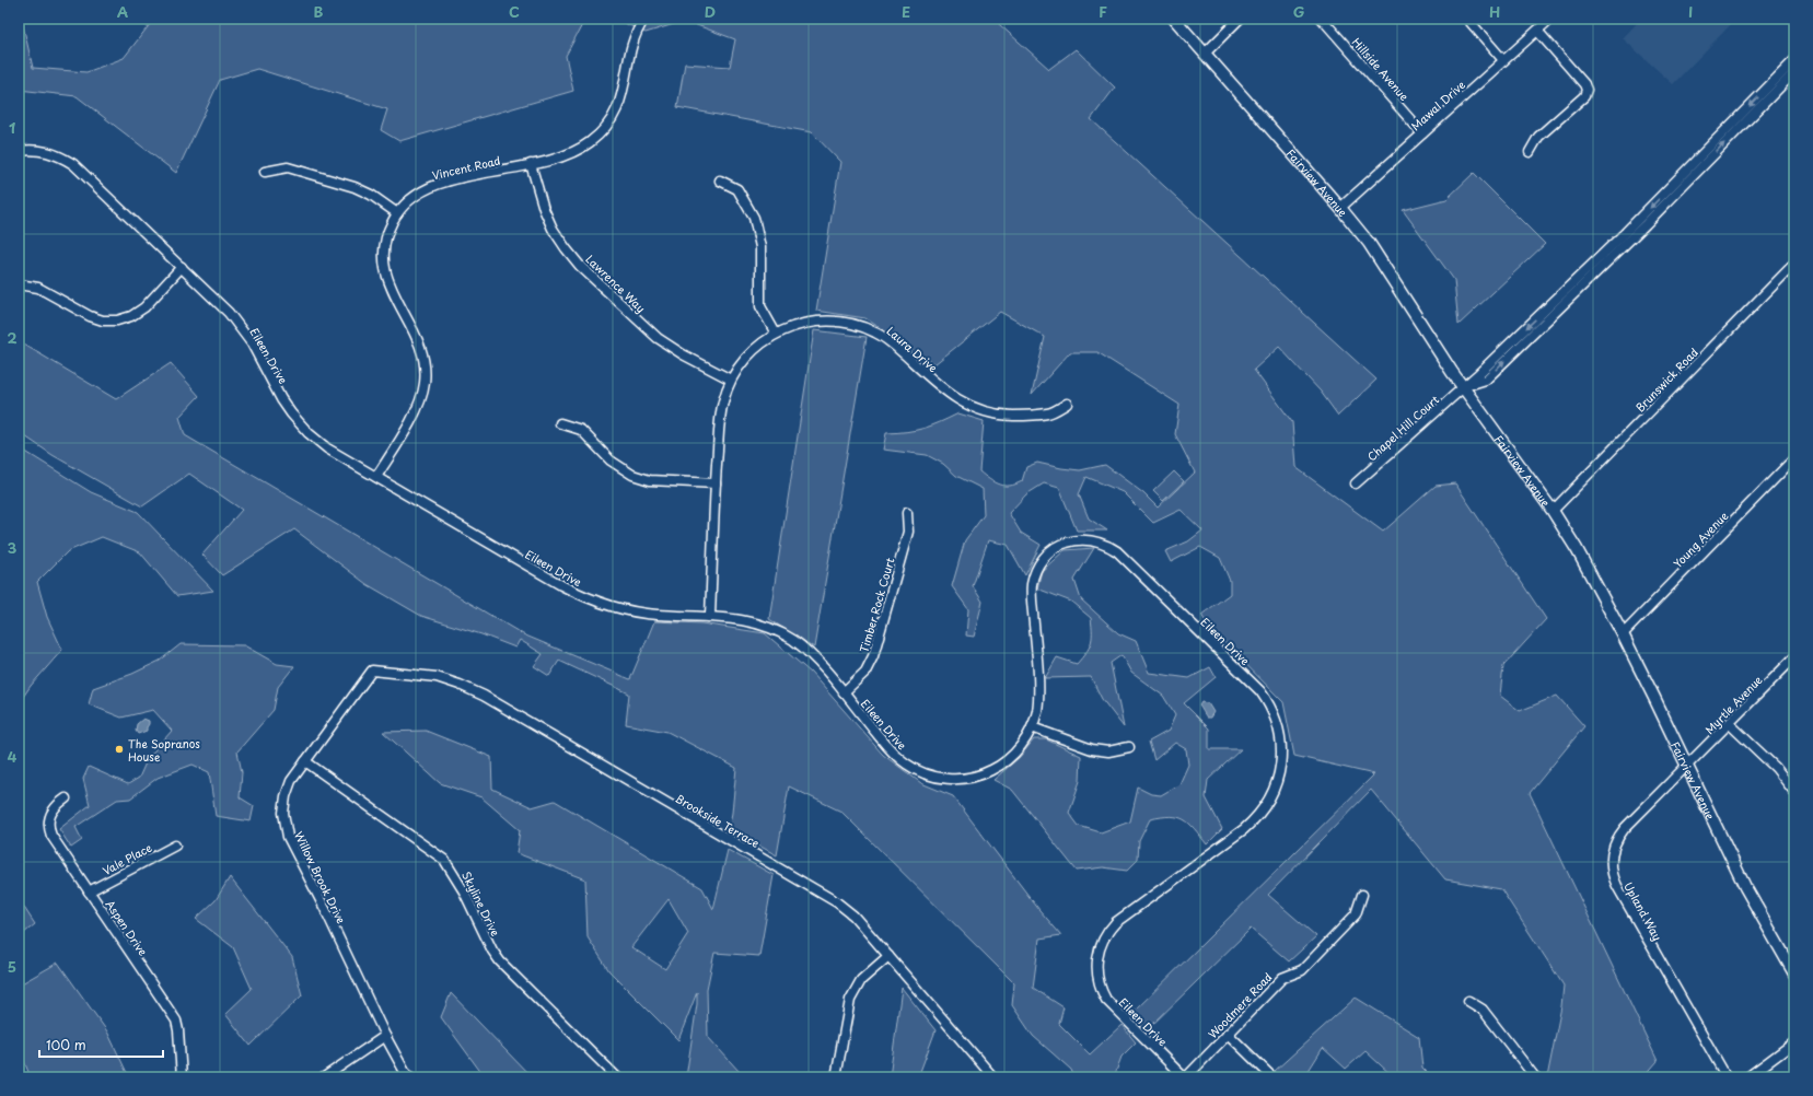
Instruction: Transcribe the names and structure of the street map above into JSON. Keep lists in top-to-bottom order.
{
  "streets": {
    "main road": ["Fairview Avenue"],
    "street": [
      "Hillside Avenue",
      "Mawal Drive",
      "Vincent Road",
      "Lawrence Way",
      "Laura Drive",
      "Eileen Drive",
      "Brunswick Road",
      "Chapel Hill Court",
      "Young Avenue",
      "Timber Rock Court",
      "Myrtle Avenue",
      "Brookside Terrace",
      "Vale Place",
      "Willow Brook Drive",
      "Skyline Drive",
      "Upland Way",
      "Aspen Drive",
      "Woodmere Road"
    ]
  },
  "crossings": [
    ["Hillside Avenue", "Mawal Drive"],
    ["Mawal Drive", "Fairview Avenue"],
    ["Vincent Road", "Lawrence Way"],
    ["Vincent Road", "Eileen Drive"],
    ["Fairview Avenue", "Brunswick Road"],
    ["Fairview Avenue", "Chapel Hill Court"],
    ["Fairview Avenue", "Young Avenue"],
    ["Fairview Avenue", "Myrtle Avenue"],
    ["Fairview Avenue", "Upland Way"],
    ["Lawrence Way", "Laura Drive"],
    ["Laura Drive", "Eileen Drive"],
    ["Eileen Drive", "Timber Rock Court"],
    ["Eileen Drive", "Woodmere Road"],
    ["Myrtle Avenue", "Upland Way"],
    ["Brookside Terrace", "Willow Brook Drive"],
    ["Vale Place", "Aspen Drive"],
    ["Willow Brook Drive", "Skyline Drive"]
  ],
  "places": ["The Sopranos House"],
  "scale_bar": "100 m",
  "grid": {
    "columns": [
      "A",
      "B",
      "C",
      "D",
      "E",
      "F",
      "G",
      "H",
      "I"
    ],
    "rows": [
      "1",
      "2",
      "3",
      "4",
      "5"
    ]
  }
}
